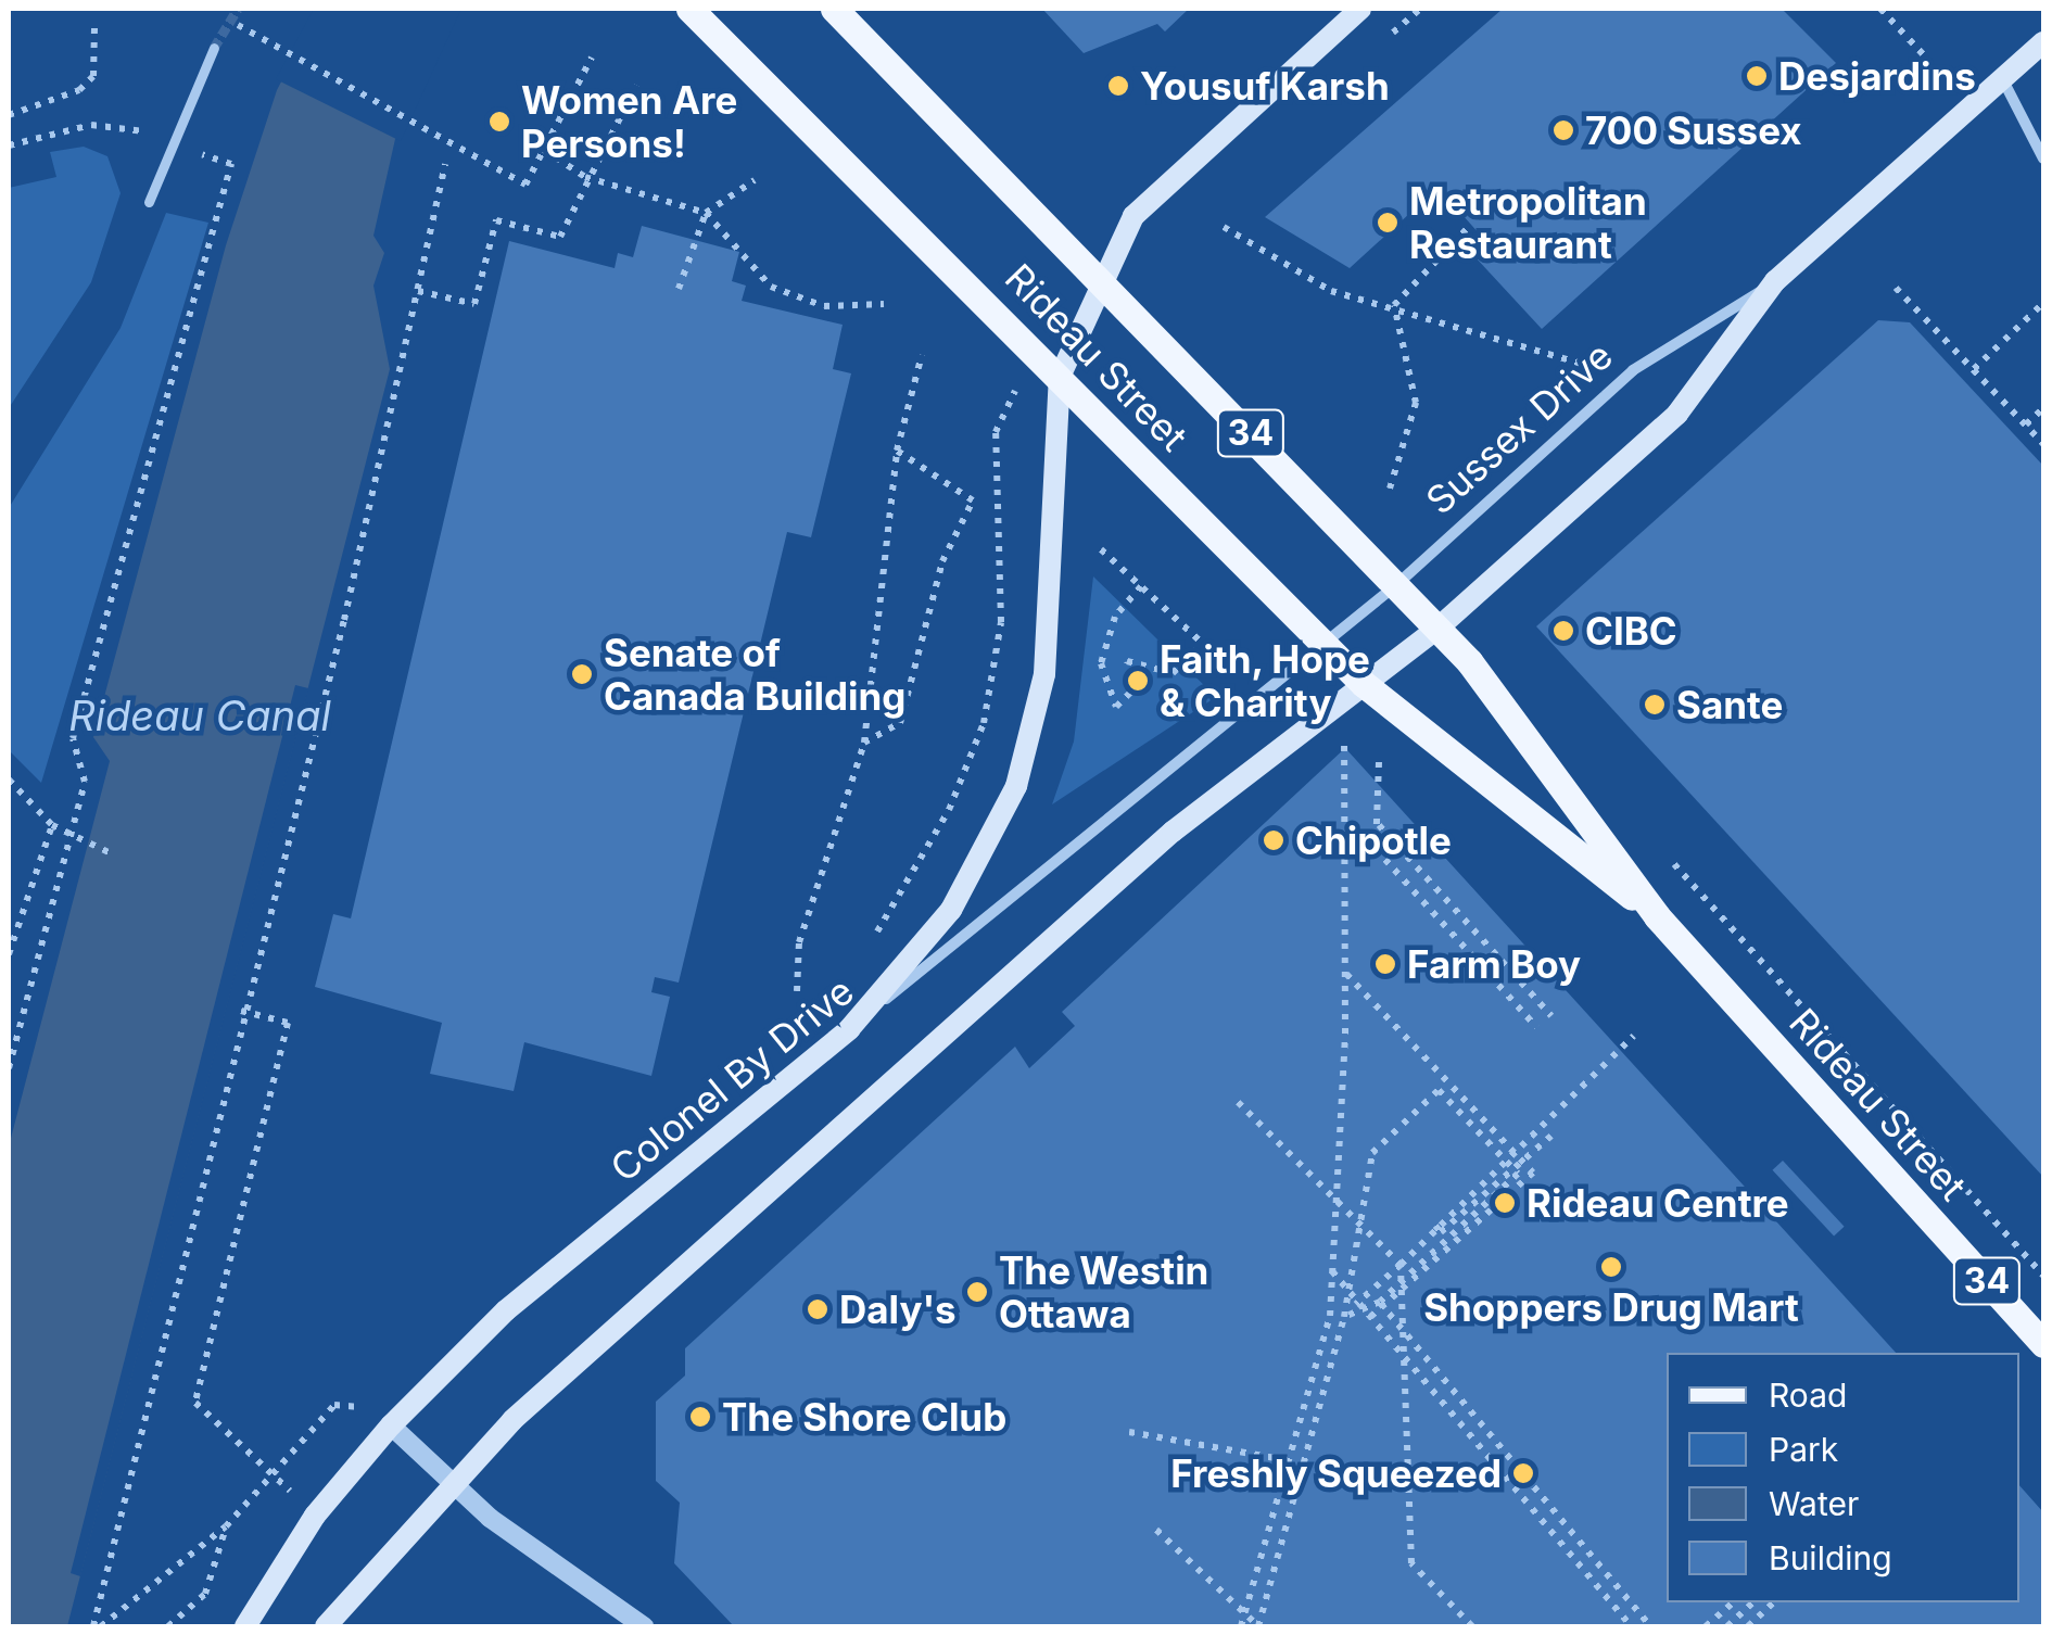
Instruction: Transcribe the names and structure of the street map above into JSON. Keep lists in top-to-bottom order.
{
  "streets": {
    "main road": [
      "Rideau Street",
      "Sussex Drive",
      "34",
      "Colonel By Drive"
    ]
  },
  "crossings": [
    ["Rideau Street", "Sussex Drive"],
    ["Rideau Street", "Colonel By Drive"],
    ["Sussex Drive", "Colonel By Drive"]
  ],
  "water": ["Rideau Canal"],
  "places": [
    "Desjardins",
    "Yousuf Karsh",
    "Women Are Persons!",
    "700 Sussex",
    "Metropolitan Restaurant",
    "CIBC",
    "Senate of Canada Building",
    "Faith, Hope & Charity",
    "Sante",
    "Chipotle",
    "Farm Boy",
    "Rideau Centre",
    "Shoppers Drug Mart",
    "The Westin Ottawa",
    "Daly's",
    "The Shore Club",
    "Freshly Squeezed"
  ],
  "legend": [
    "Road",
    "Park",
    "Water",
    "Building"
  ]
}
